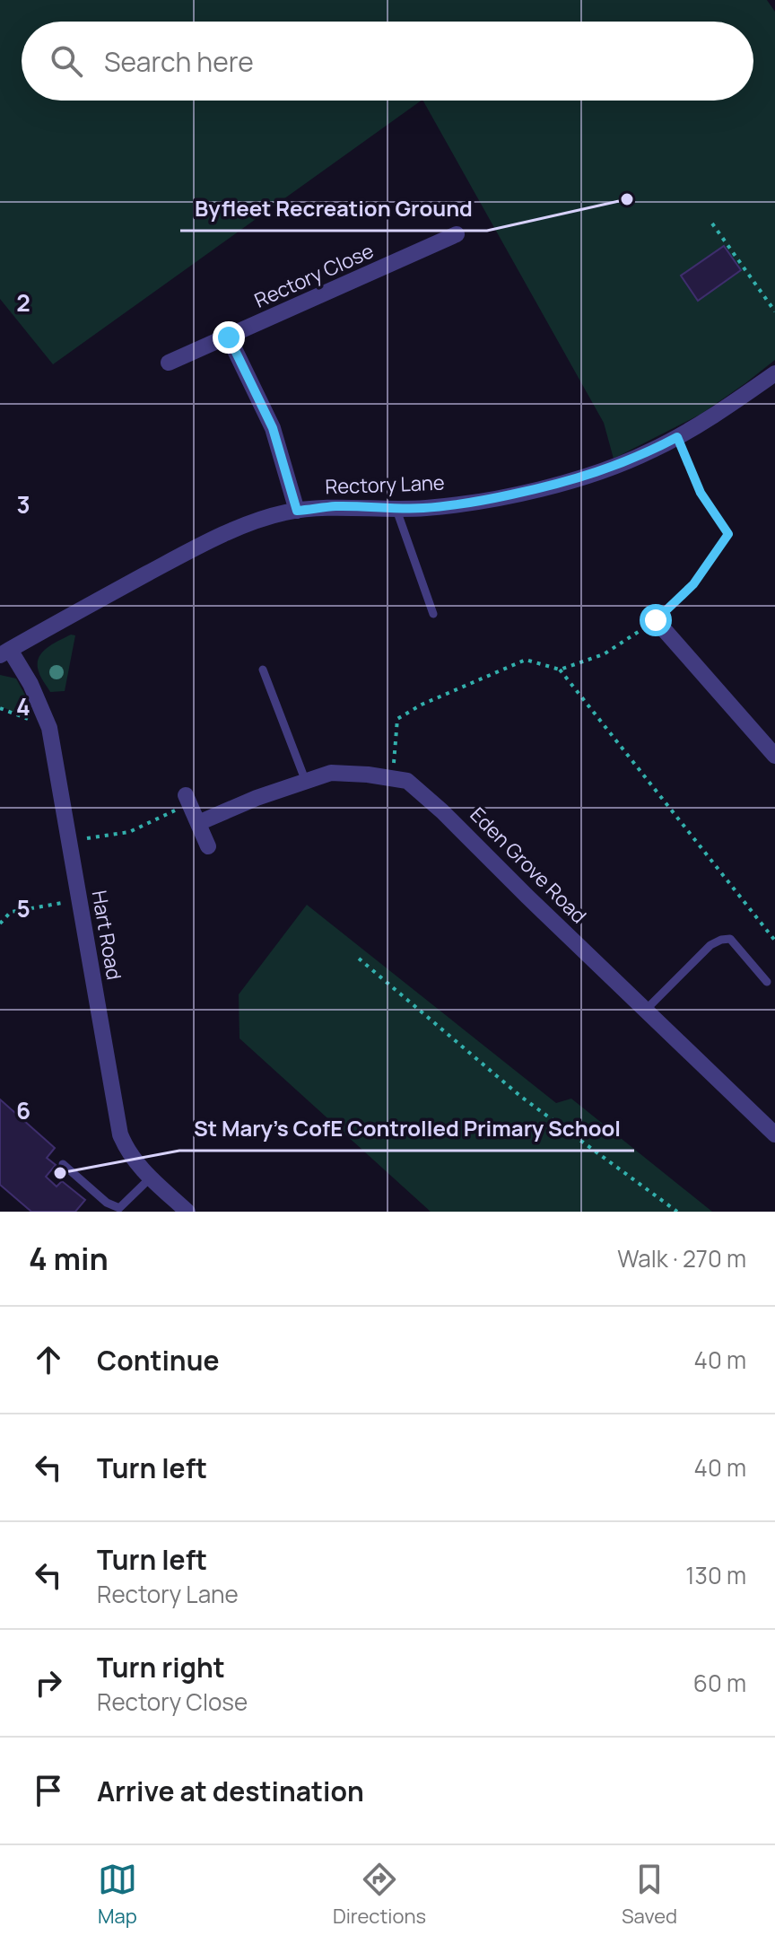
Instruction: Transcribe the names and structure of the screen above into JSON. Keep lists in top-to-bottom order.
{
  "streets": {
    "street": [
      "Rectory Close",
      "Rectory Lane",
      "Eden Grove Road",
      "Hart Road"
    ]
  },
  "crossings": [
    ["Rectory Lane", "Hart Road"]
  ],
  "places": ["Byfleet Recreation Ground", "St Mary's CofE Controlled Primary School"],
  "page": {
    "search": "Search here",
    "heading": ["4 min", "Walk · 270 m"],
    "list": [
      ["Continue", "40 m"],
      ["Turn left", "40 m"],
      ["Turn left", "Rectory Lane", "130 m"],
      ["Turn right", "Rectory Close", "60 m"],
      "Arrive at destination"
    ],
    "nav": ["Map", "Directions", "Saved"]
  },
  "grid": {
    "rows": [
      "2",
      "3",
      "4",
      "5",
      "6"
    ]
  }
}
